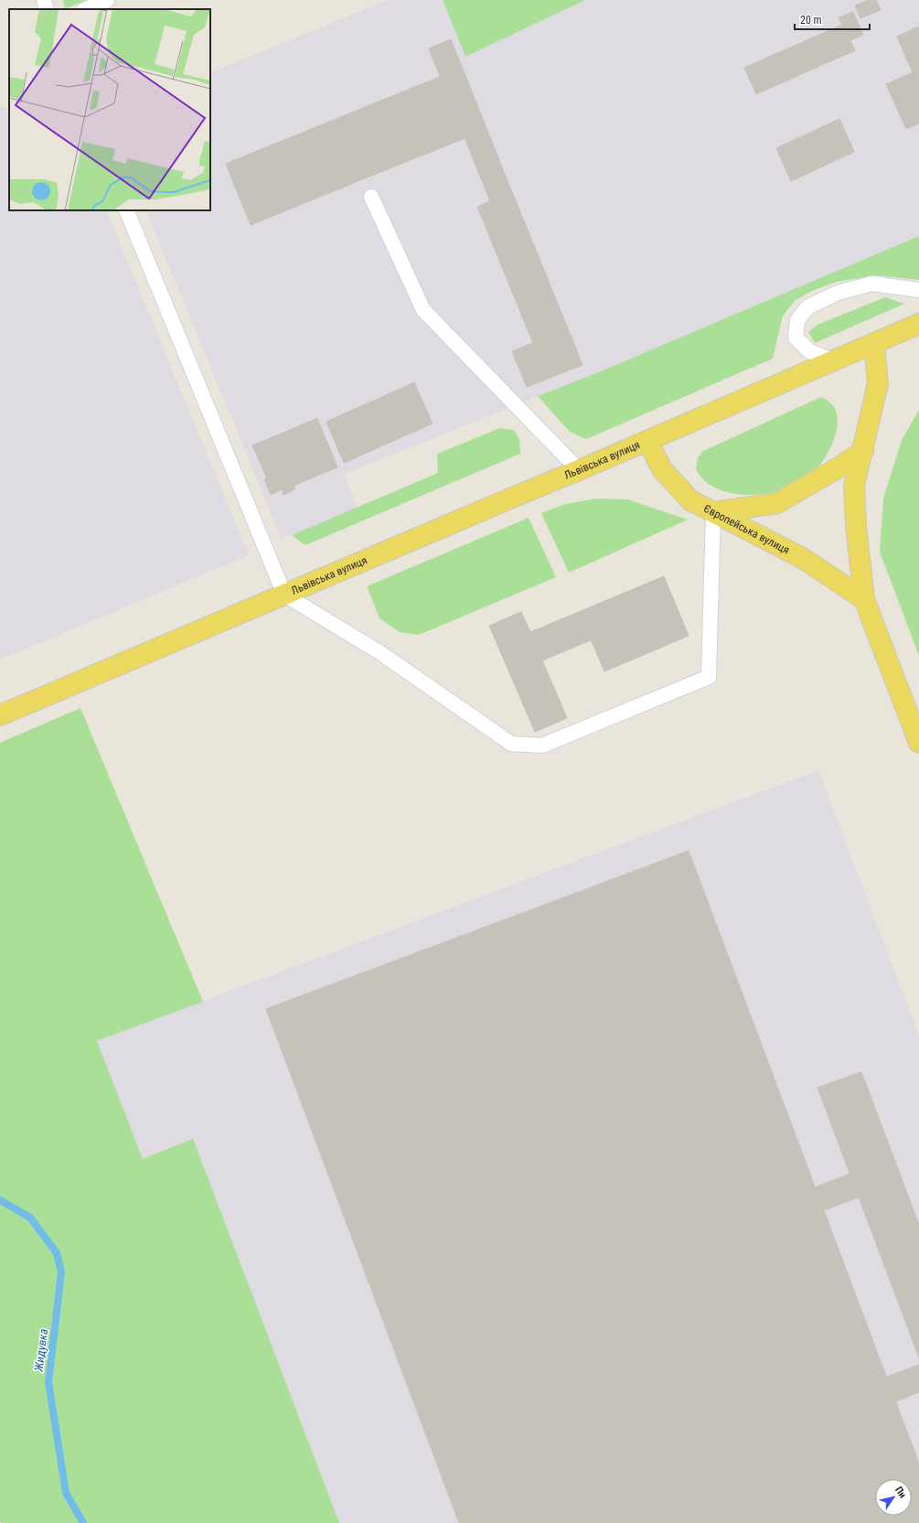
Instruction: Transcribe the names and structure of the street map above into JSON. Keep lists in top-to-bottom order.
{
  "streets": {
    "main road": ["Львівська вулиця", "Європейська вулиця"]
  },
  "crossings": [
    ["Львівська вулиця", "Європейська вулиця"]
  ],
  "water": ["Жидувка"],
  "scale_bar": "20 m",
  "north": "top right"
}
